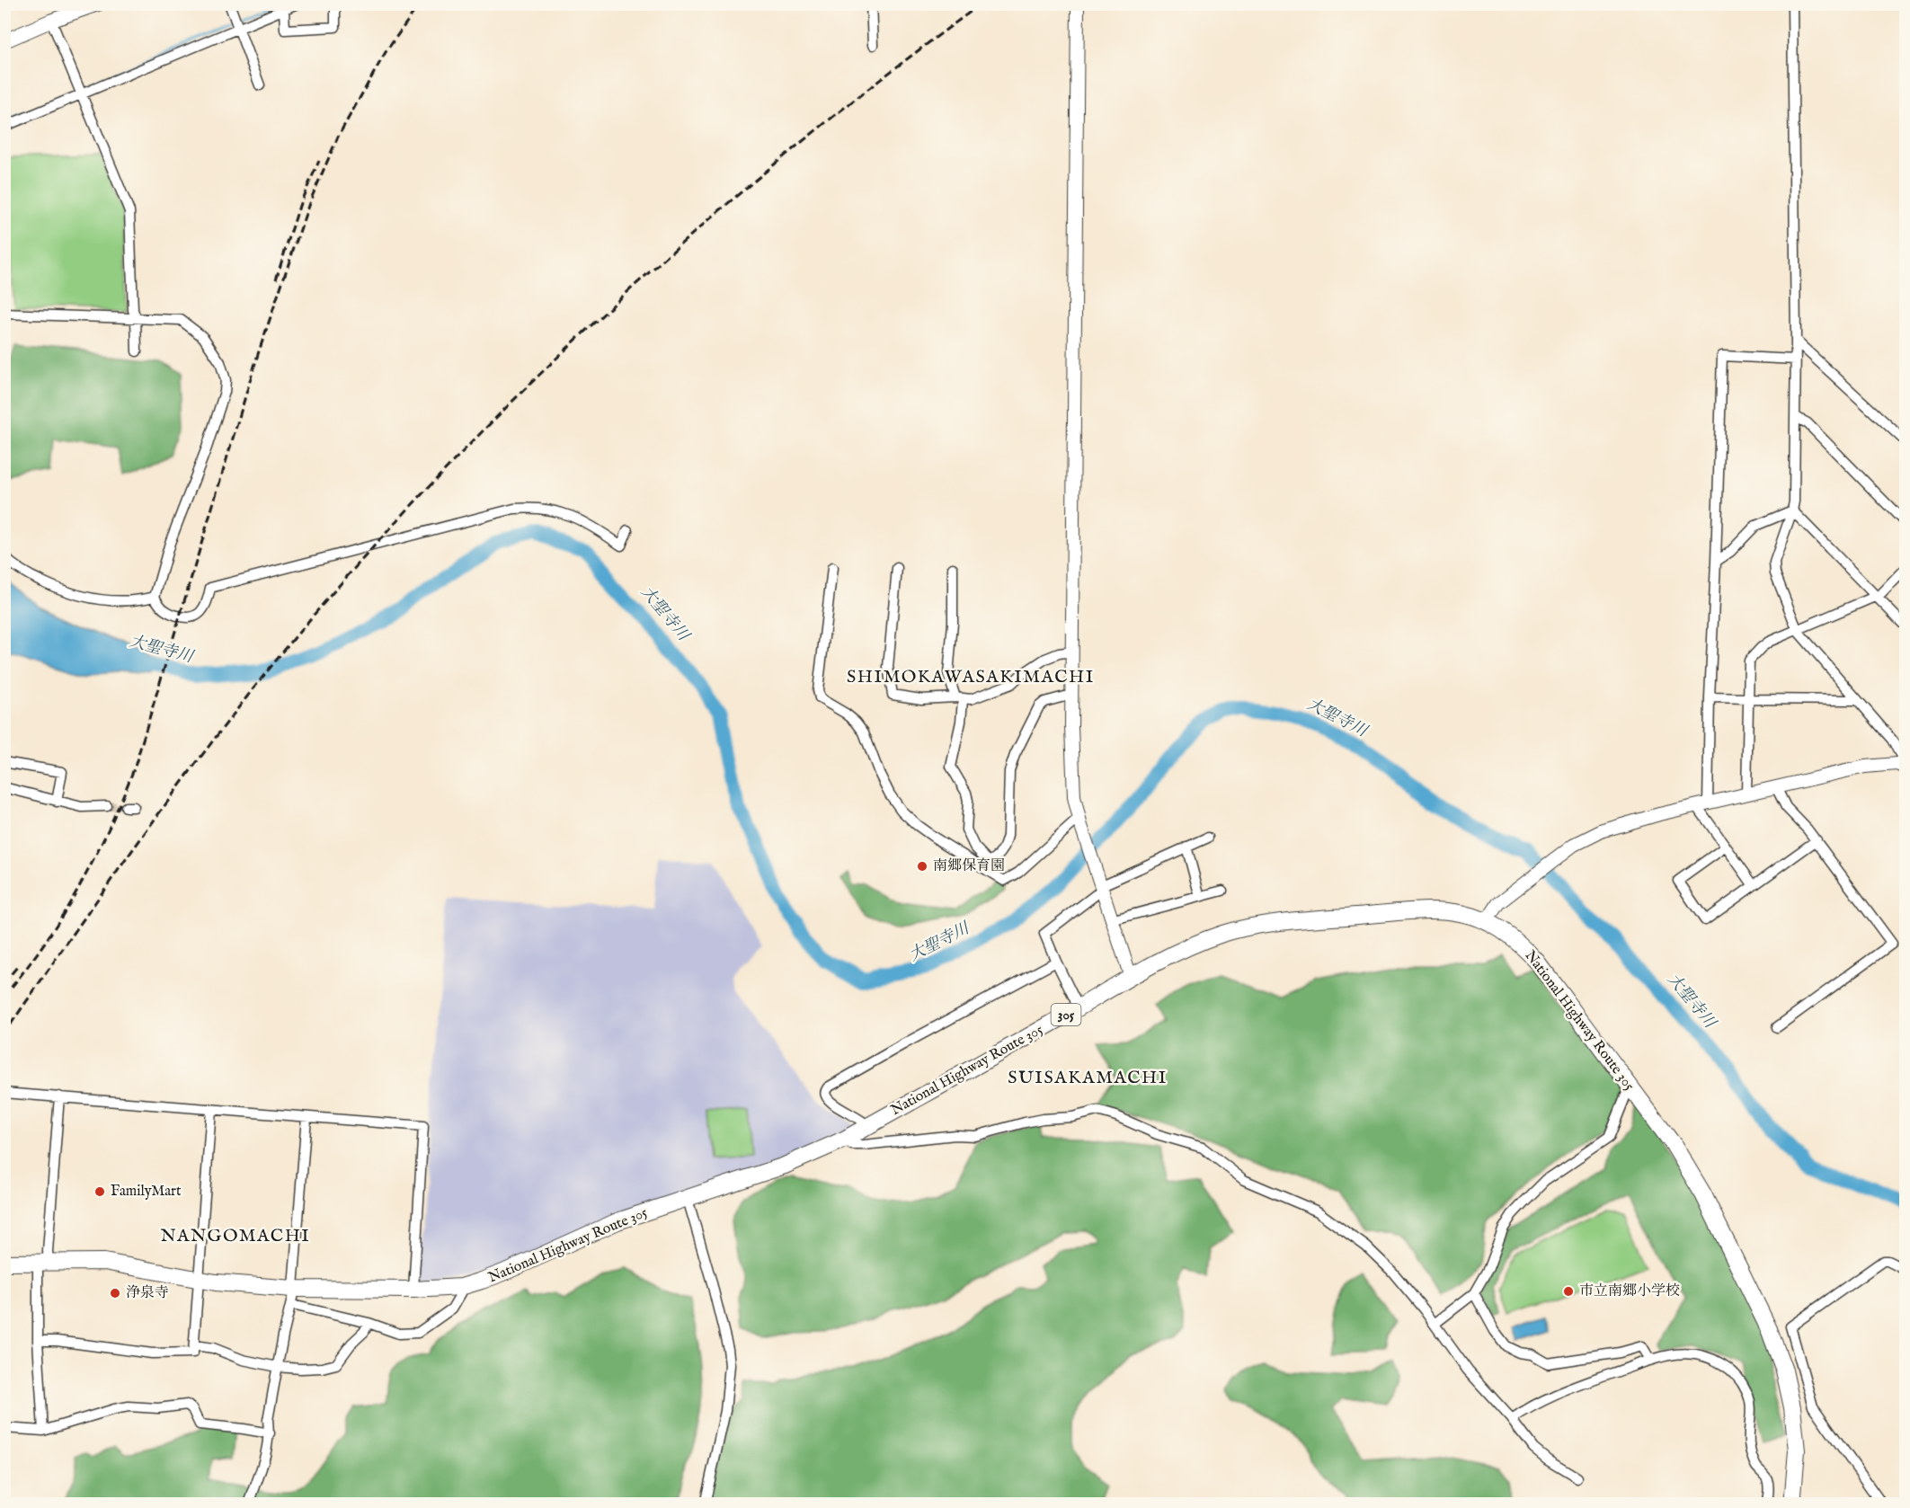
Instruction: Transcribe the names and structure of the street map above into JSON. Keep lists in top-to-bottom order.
{
  "streets": {
    "highway": ["305", "National Highway Route 305"]
  },
  "districts": ["SHIMOKAWASAKIMACHI", "SUISAKAMACHI", "NANGOMACHI"],
  "water": ["大聖寺川"],
  "places": [
    "南郷保育園",
    "FamilyMart",
    "市立南郷小学校",
    "浄泉寺"
  ]
}
